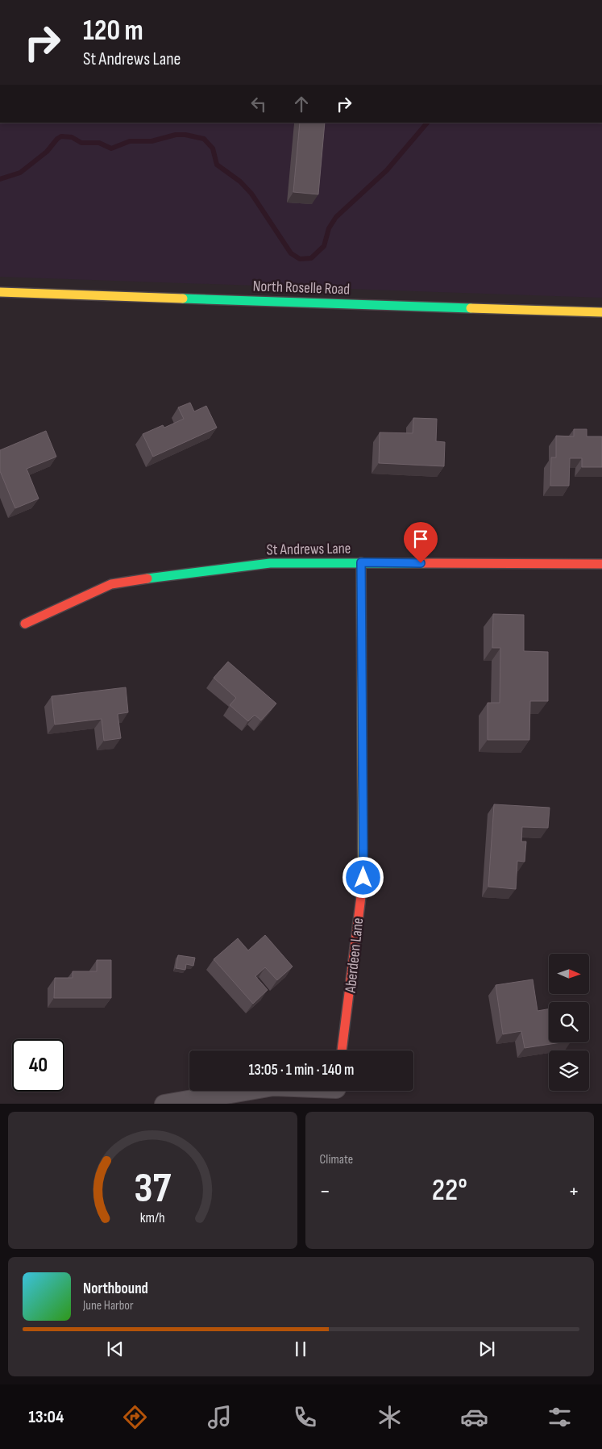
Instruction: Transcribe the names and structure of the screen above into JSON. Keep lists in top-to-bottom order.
{
  "streets": {
    "street": ["North Roselle Road", "St Andrews Lane", "Aberdeen Lane"]
  },
  "crossings": [
    ["St Andrews Lane", "Aberdeen Lane"]
  ],
  "north": "right",
  "page": {
    "turn": ["120 m", "St Andrews Lane"],
    "limit": "40",
    "trip": "13:05 · 1 min · 140 m",
    "tile": "Climate",
    "heat": ["−", "22°", "+"],
    "song": ["Northbound", "June Harbor"],
    "tabs": "13:04",
    "gauge": ["37", "km/h"]
  }
}
